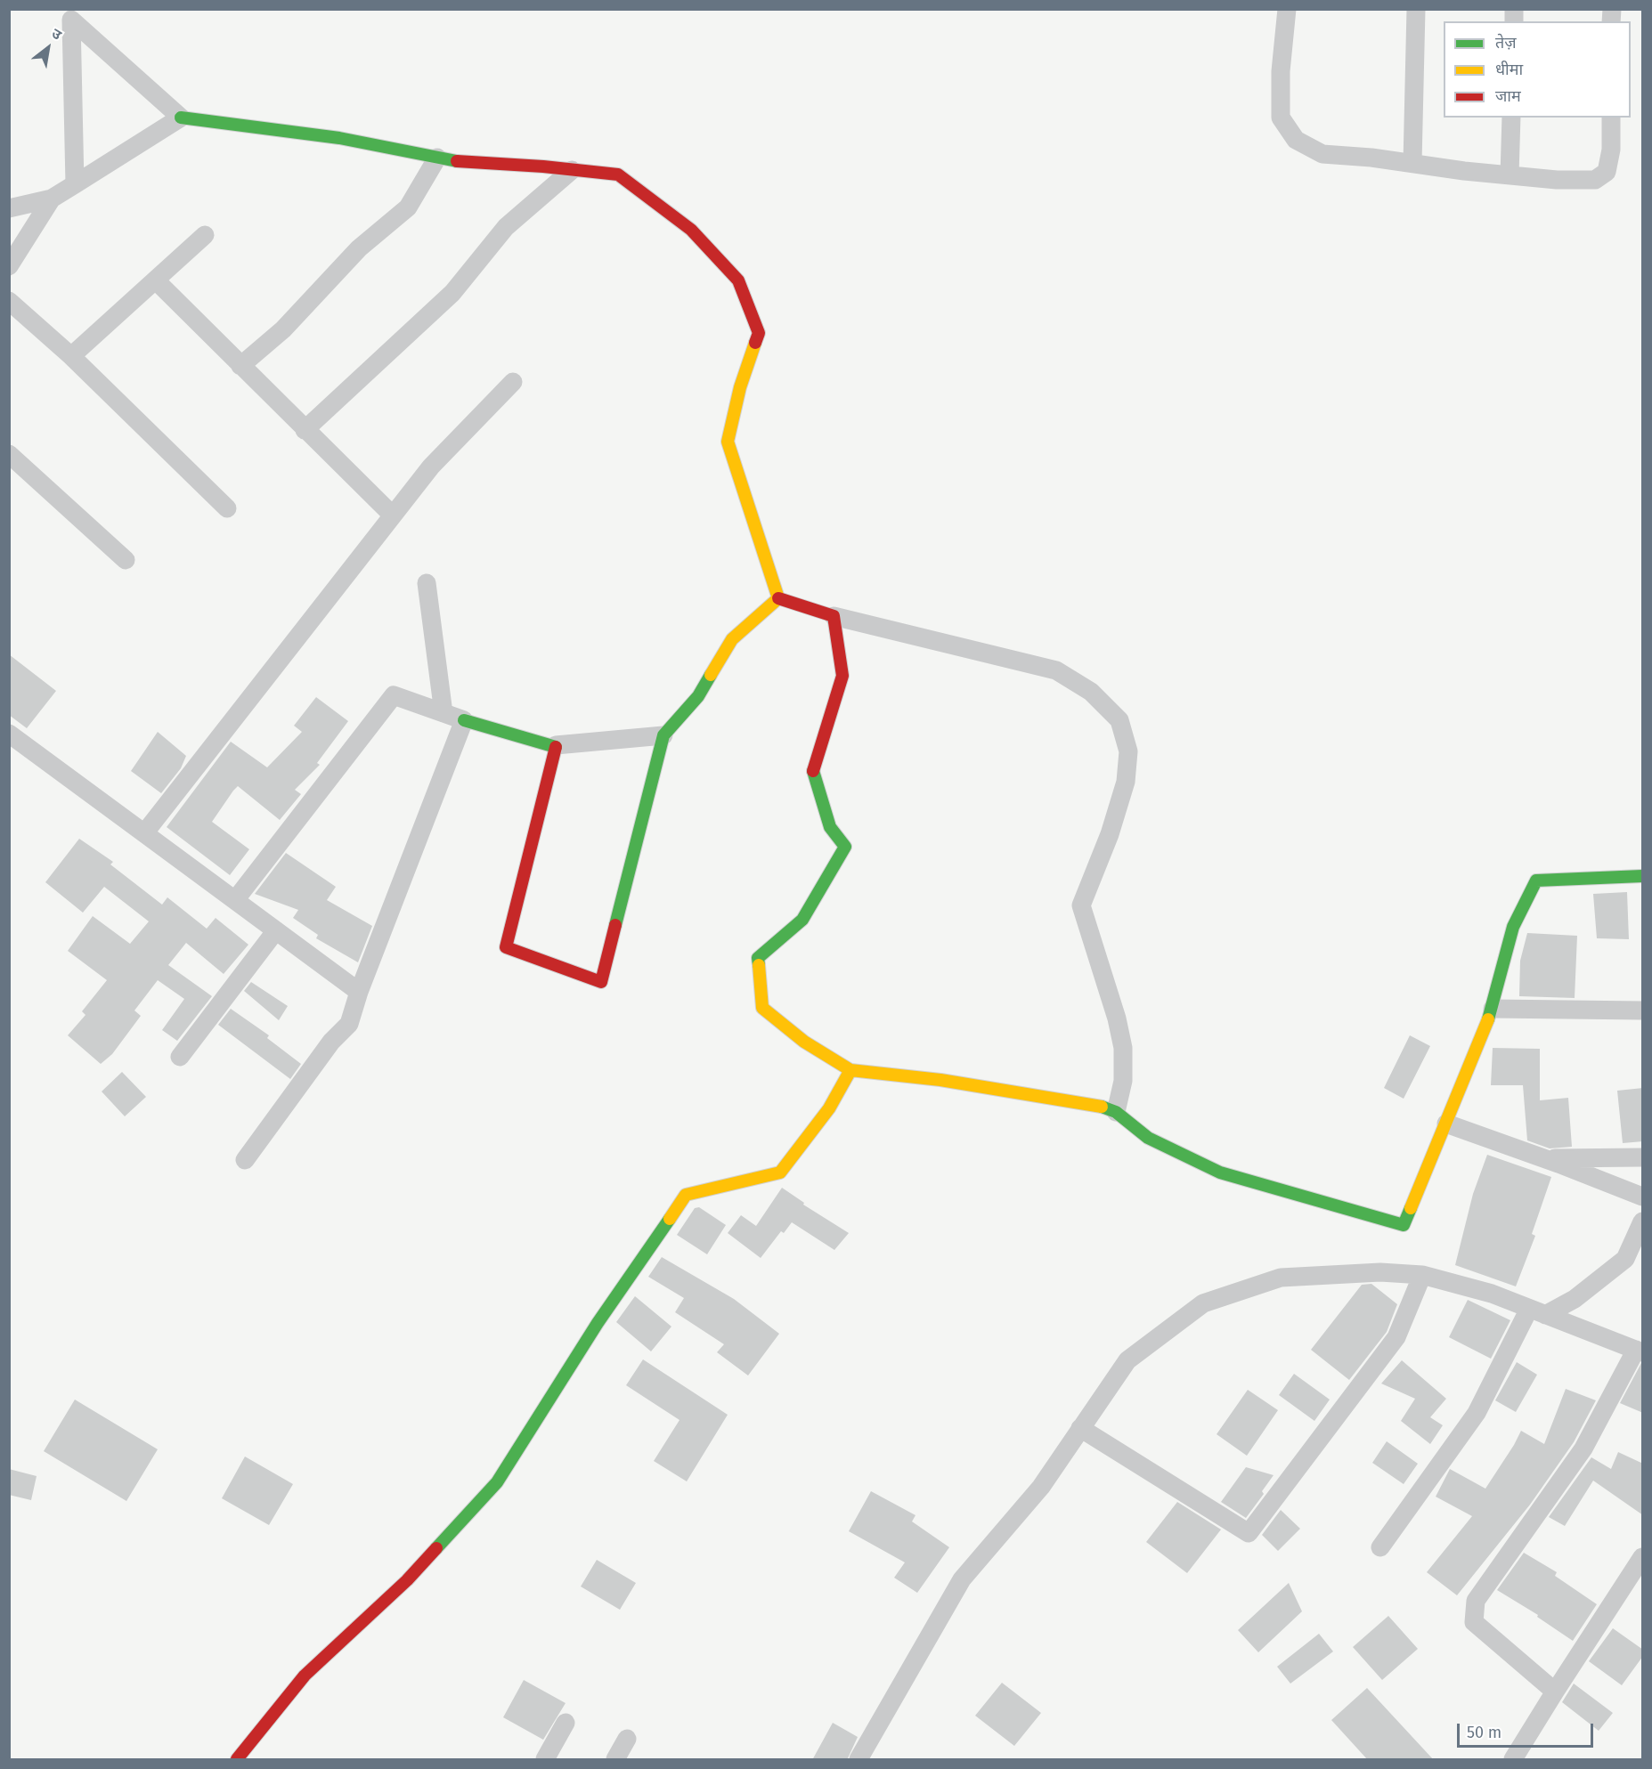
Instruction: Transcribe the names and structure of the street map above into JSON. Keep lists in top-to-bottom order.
{
  "legend": ["तेज़", "धीमा", "जाम"],
  "scale_bar": "50 m",
  "north": "top right"
}
